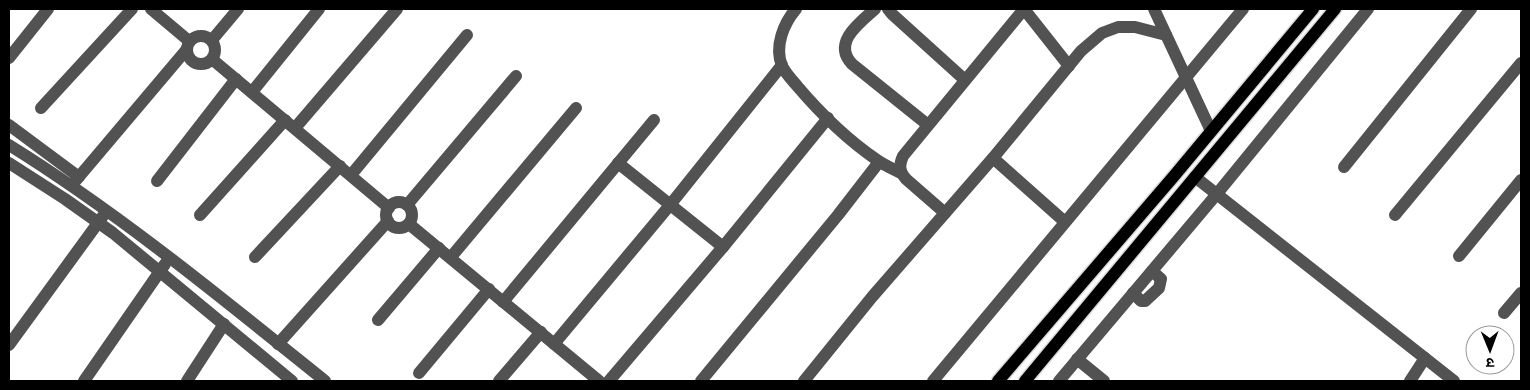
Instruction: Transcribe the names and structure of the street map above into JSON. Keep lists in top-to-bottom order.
{
  "north": "bottom"
}
